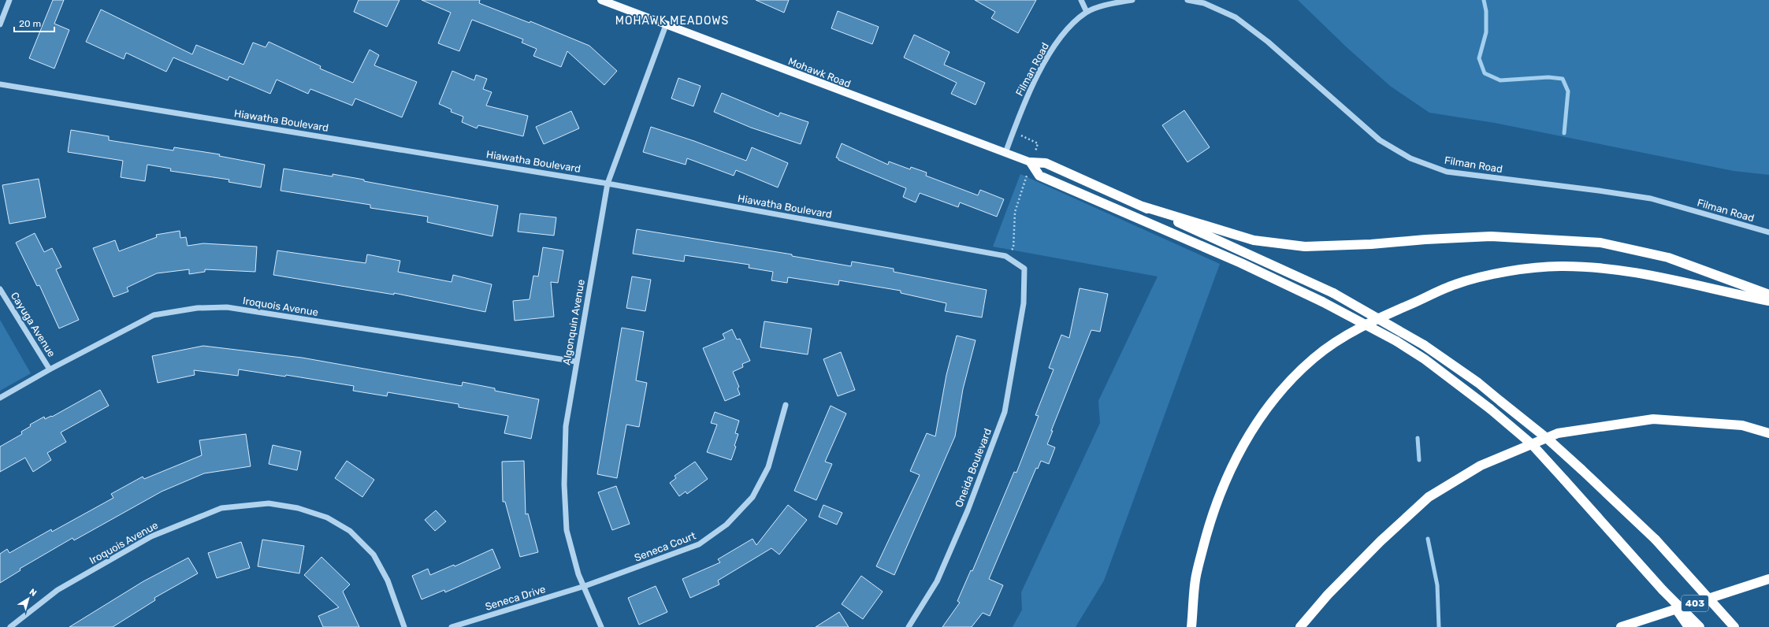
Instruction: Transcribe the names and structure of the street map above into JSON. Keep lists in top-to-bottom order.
{
  "streets": {
    "highway": ["403"],
    "main road": ["Mohawk Road"],
    "street": [
      "Filman Road",
      "Hiawatha Boulevard",
      "Iroquois Avenue",
      "Algonquin Avenue",
      "Cayuga Avenue",
      "Oneida Boulevard",
      "Seneca Court",
      "Seneca Drive"
    ]
  },
  "crossings": [
    ["Filman Road", "Mohawk Road"],
    ["Mohawk Road", "Algonquin Avenue"],
    ["Hiawatha Boulevard", "Algonquin Avenue"],
    ["Hiawatha Boulevard", "Oneida Boulevard"],
    ["Iroquois Avenue", "Algonquin Avenue"],
    ["Iroquois Avenue", "Cayuga Avenue"],
    ["Algonquin Avenue", "Seneca Court"],
    ["Algonquin Avenue", "Seneca Drive"],
    ["Seneca Court", "Seneca Drive"]
  ],
  "districts": ["MOHAWK MEADOWS"],
  "scale_bar": "20 m",
  "north": "top right"
}
